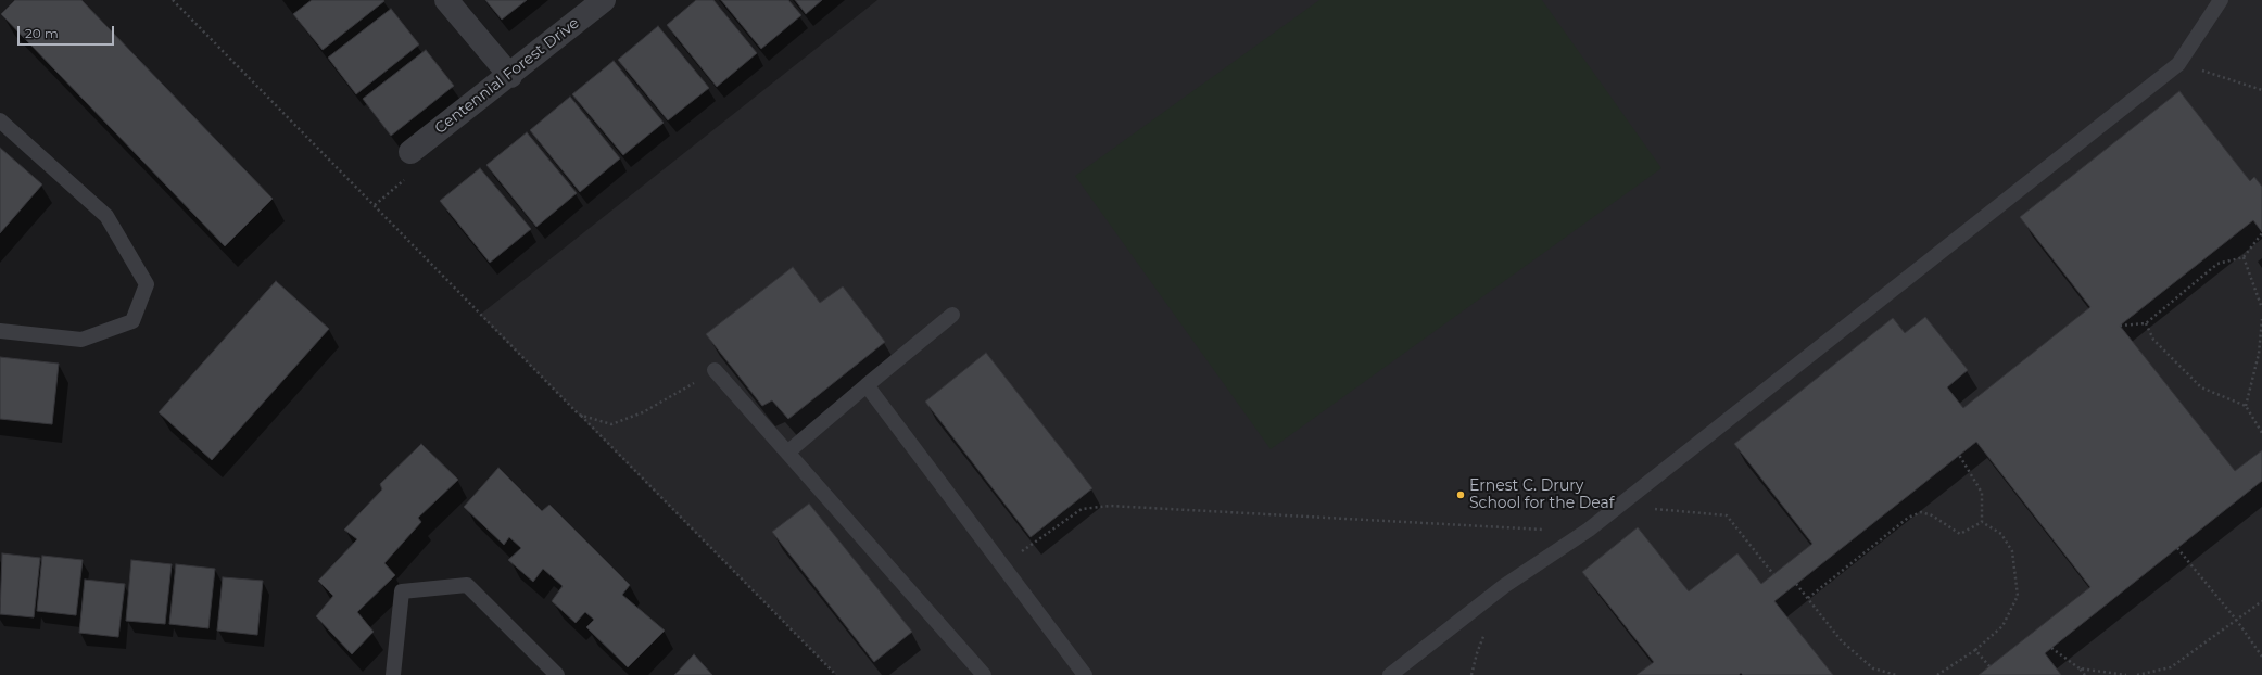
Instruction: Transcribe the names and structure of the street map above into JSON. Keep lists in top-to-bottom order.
{
  "streets": {
    "street": ["Centennial Forest Drive"]
  },
  "places": ["Ernest C. Drury School for the Deaf"],
  "scale_bar": "20 m"
}
